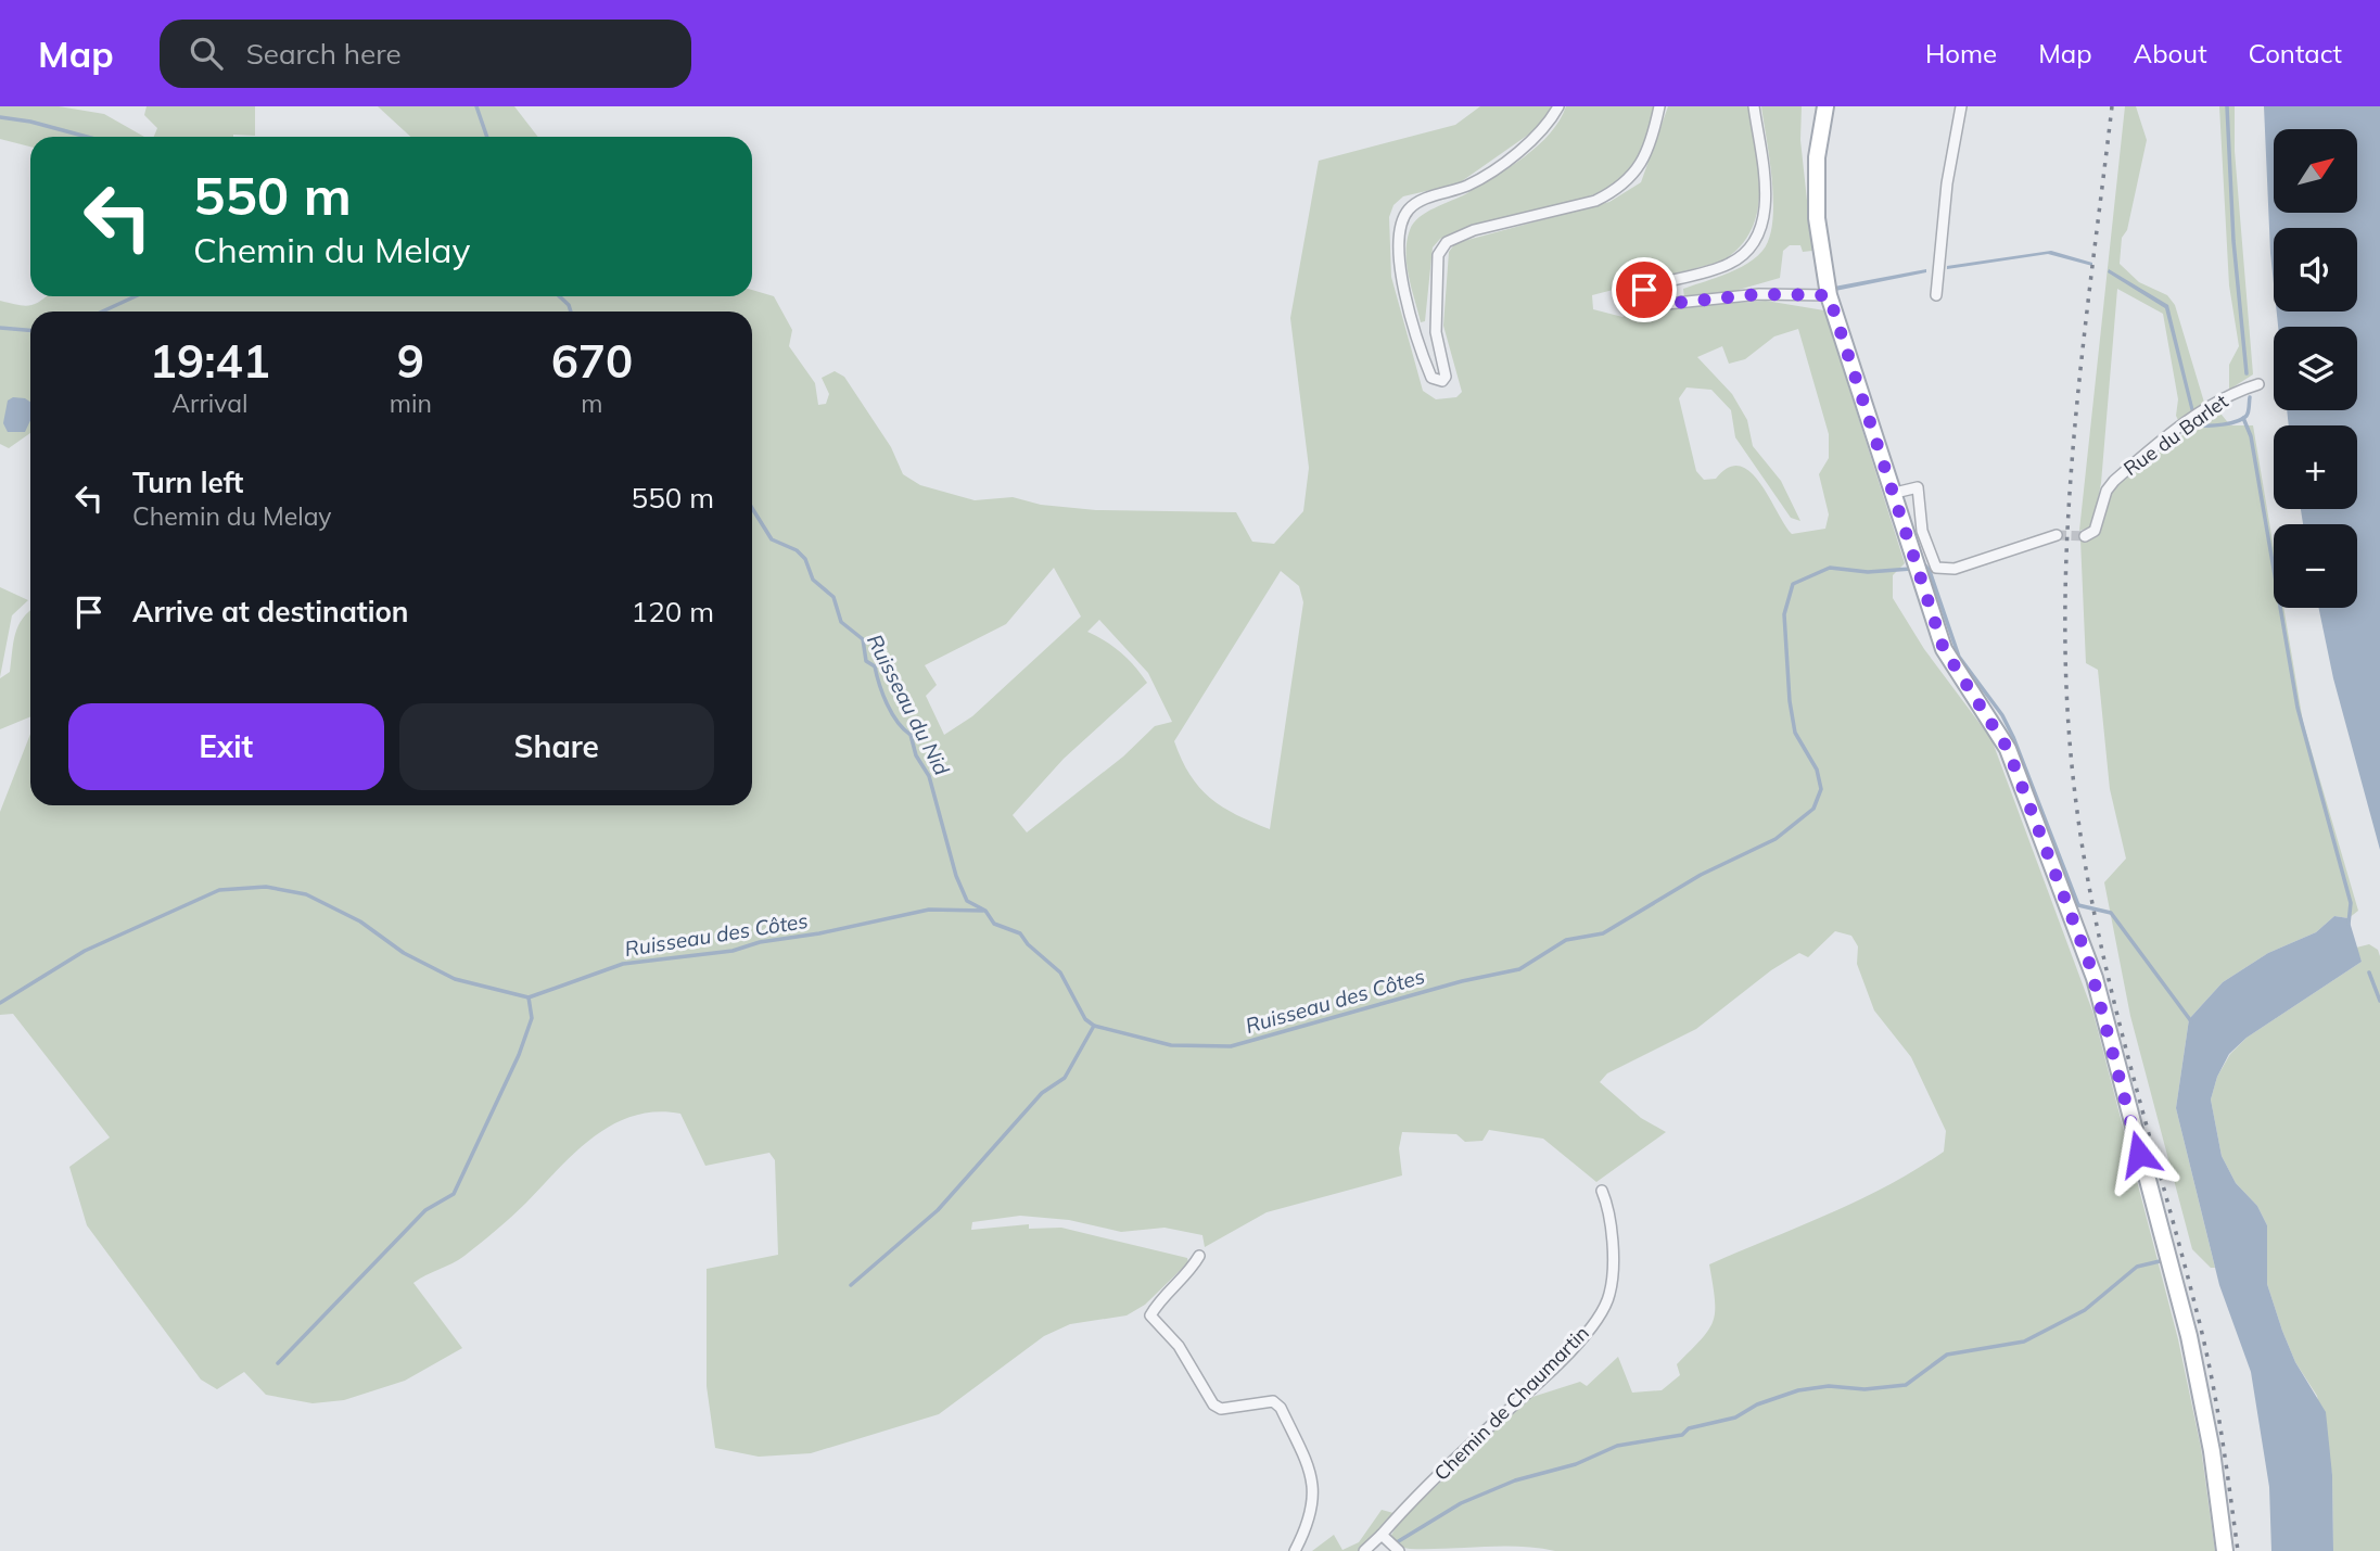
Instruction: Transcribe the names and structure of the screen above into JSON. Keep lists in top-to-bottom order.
{
  "streets": {
    "street": ["Rue du Barlet", "Chemin de Chaumartin"]
  },
  "water": ["Ruisseau du Nid", "Ruisseau des Côtes"],
  "north": "top right",
  "page": {
    "header": "Map",
    "search": "Search here",
    "nav": [
      "Home",
      "Map",
      "About",
      "Contact"
    ],
    "map_buttons": ["+", "−"],
    "turn": ["550 m", "Chemin du Melay"],
    "eta": [
      "19:41",
      "Arrival",
      "9",
      "min",
      "670",
      "m"
    ],
    "list": [
      {
        "name": "Turn left",
        "note": "Chemin du Melay",
        "value": "550 m"
      },
      {
        "name": "Arrive at destination",
        "value": "120 m"
      }
    ],
    "buttons": ["Exit", "Share"]
  }
}
